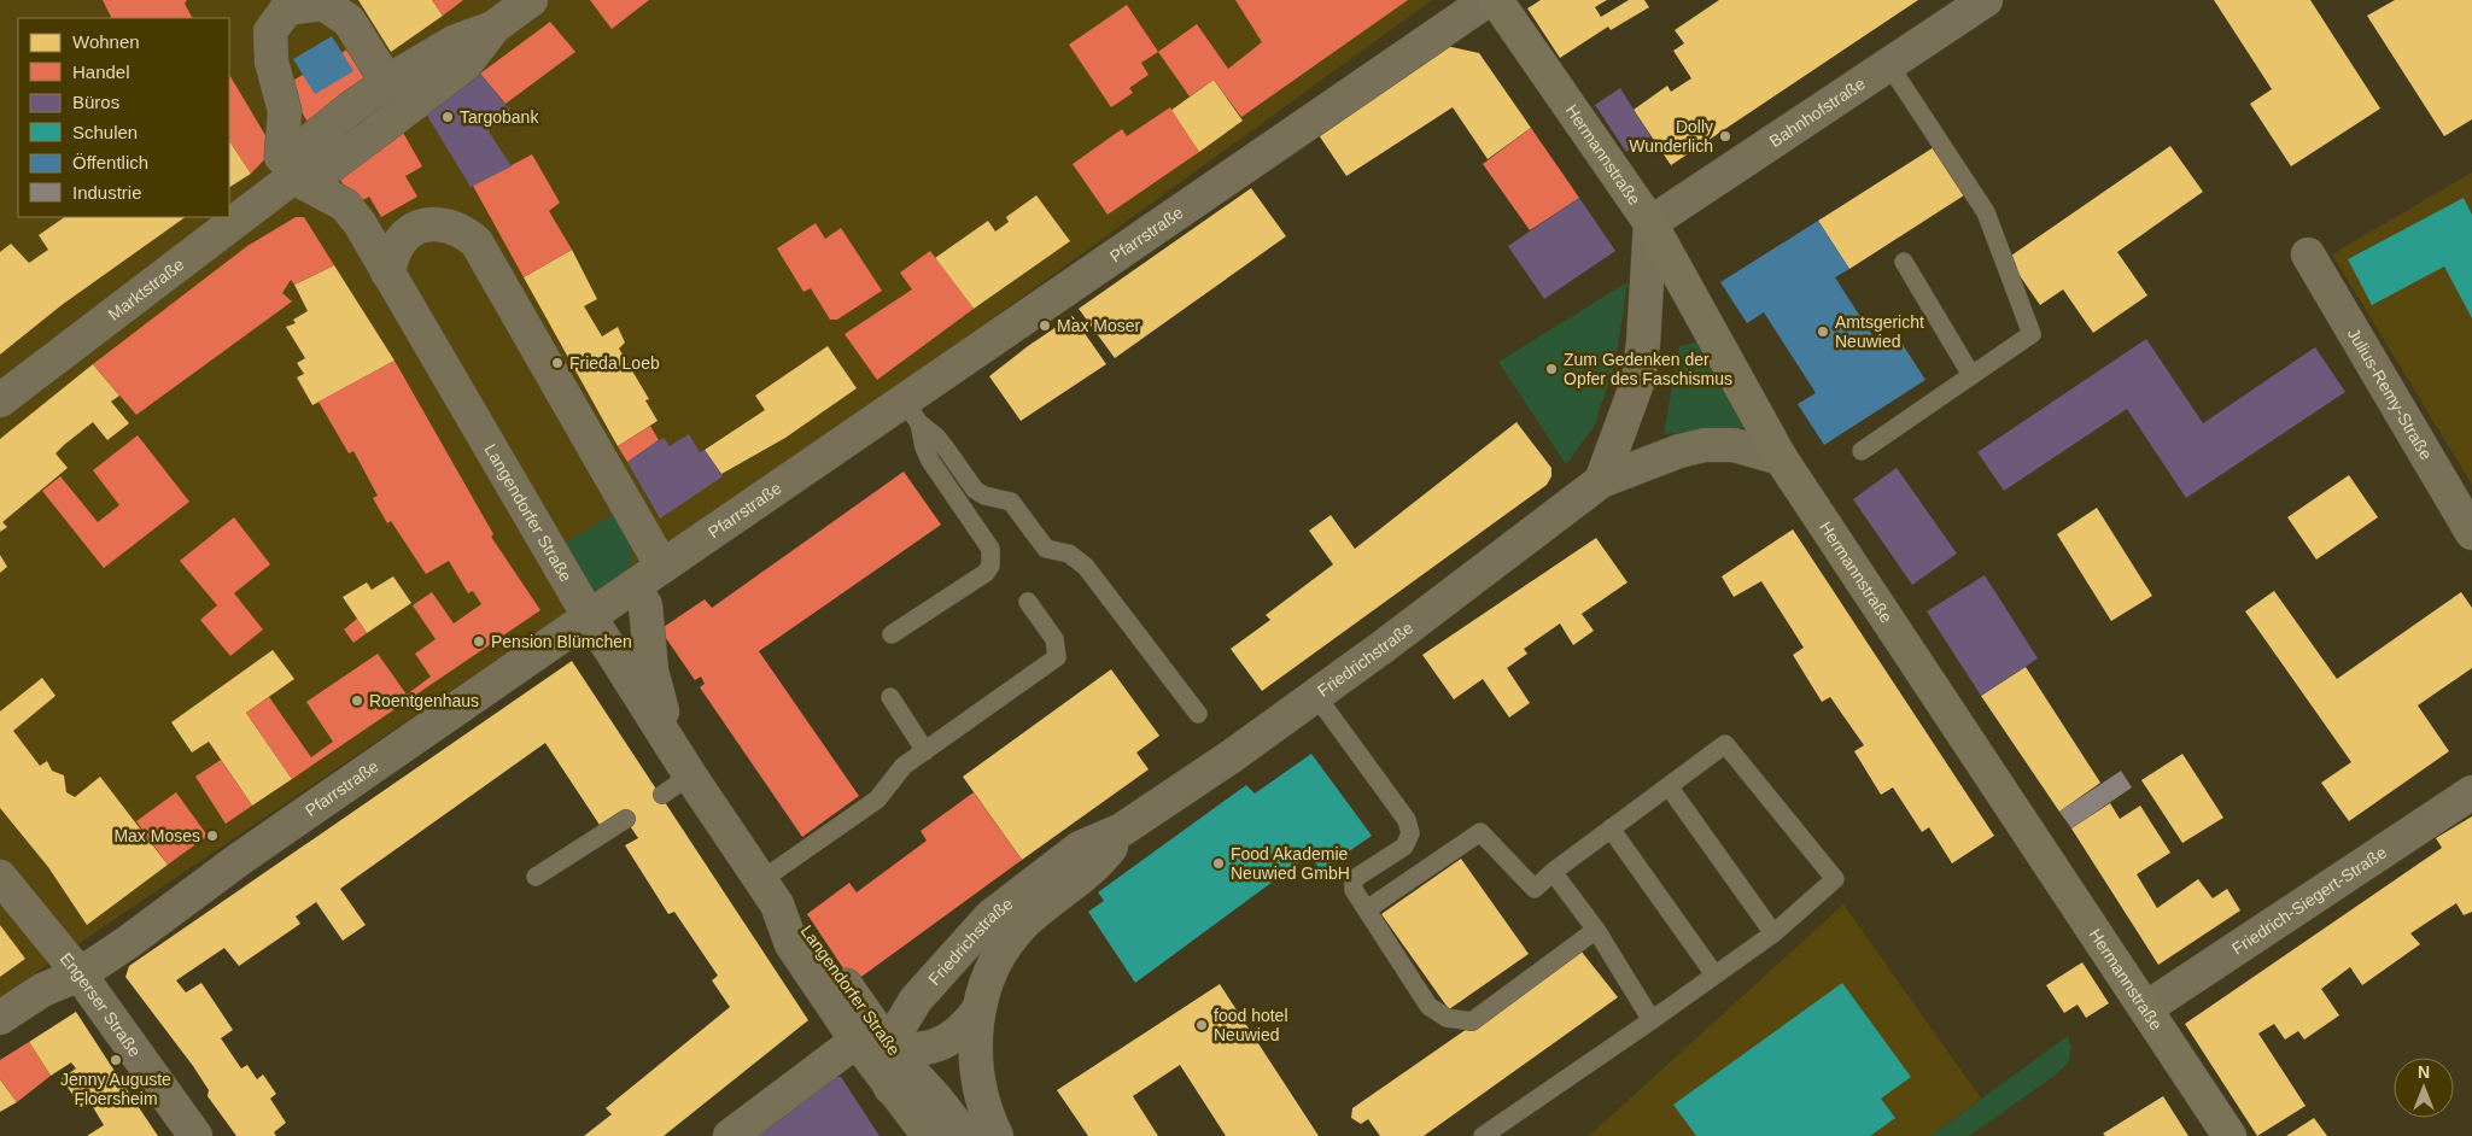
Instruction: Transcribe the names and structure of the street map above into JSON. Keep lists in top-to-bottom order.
{
  "streets": {
    "street": [
      "Bahnhofstraße",
      "Hermannstraße",
      "Pfarrstraße",
      "Marktstraße",
      "Julius-Remy-Straße",
      "Langendorfer Straße",
      "Friedrichstraße",
      "Friedrich-Siegert-Straße",
      "Engerser Straße"
    ]
  },
  "crossings": [
    ["Bahnhofstraße", "Hermannstraße"],
    ["Hermannstraße", "Friedrichstraße"],
    ["Hermannstraße", "Friedrich-Siegert-Straße"],
    ["Pfarrstraße", "Langendorfer Straße"],
    ["Pfarrstraße", "Engerser Straße"],
    ["Marktstraße", "Langendorfer Straße"],
    ["Langendorfer Straße", "Friedrichstraße"]
  ],
  "places": [
    "Targobank",
    "Dolly Wunderlich",
    "Max Moser",
    "Amtsgericht Neuwied",
    "Frieda Loeb",
    "Zum Gedenken der Opfer des Faschismus",
    "Pension Blümchen",
    "Roentgenhaus",
    "Max Moses",
    "Food Akademie Neuwied GmbH",
    "food hotel Neuwied",
    "Jenny Auguste Floersheim"
  ],
  "legend": [
    "Wohnen",
    "Handel",
    "Büros",
    "Schulen",
    "Öffentlich",
    "Industrie"
  ],
  "north": "top"
}
